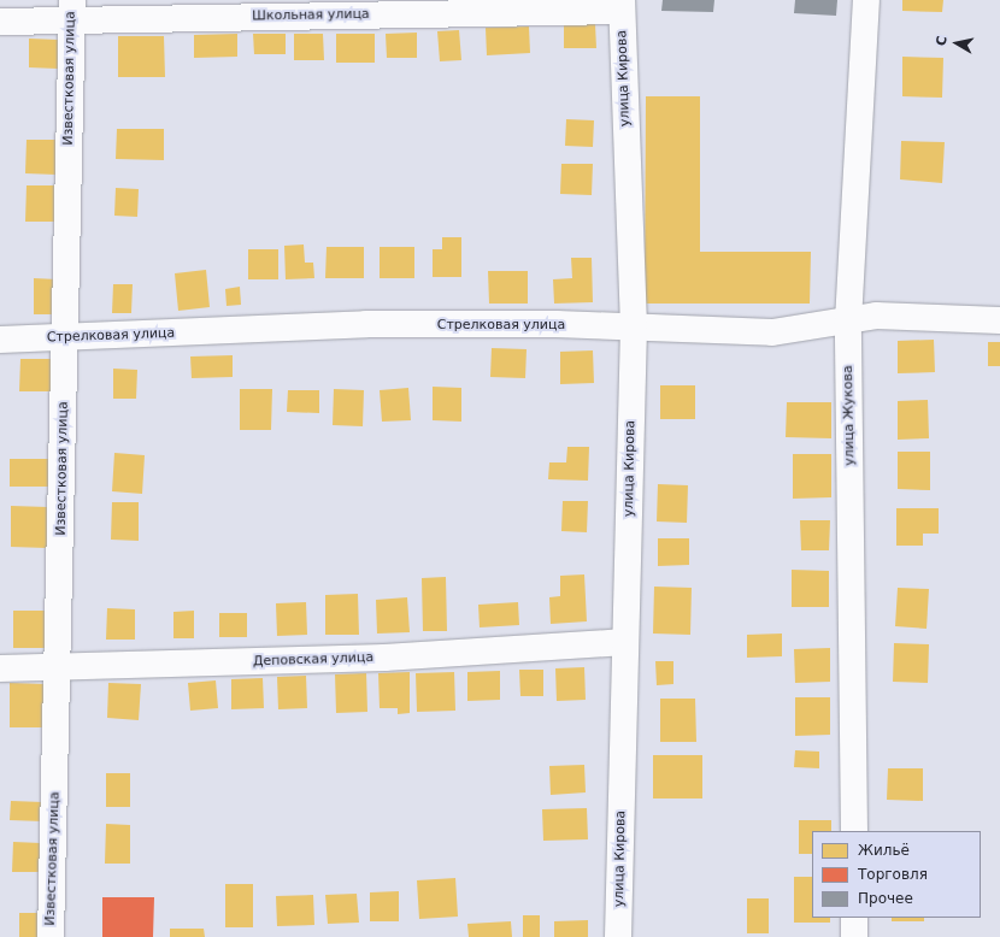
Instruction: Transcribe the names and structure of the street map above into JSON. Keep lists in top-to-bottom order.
{
  "streets": {
    "street": [
      "Школьная улица",
      "Известковая улица",
      "улица Кирова",
      "Стрелковая улица",
      "улица Жукова",
      "Деповская улица"
    ]
  },
  "crossings": [
    ["Школьная улица", "Известковая улица"],
    ["Школьная улица", "улица Кирова"],
    ["Известковая улица", "Стрелковая улица"],
    ["Известковая улица", "Деповская улица"],
    ["улица Кирова", "Стрелковая улица"],
    ["улица Кирова", "Деповская улица"],
    ["Стрелковая улица", "улица Жукова"]
  ],
  "legend": ["Жильё", "Торговля", "Прочее"],
  "north": "left"
}
